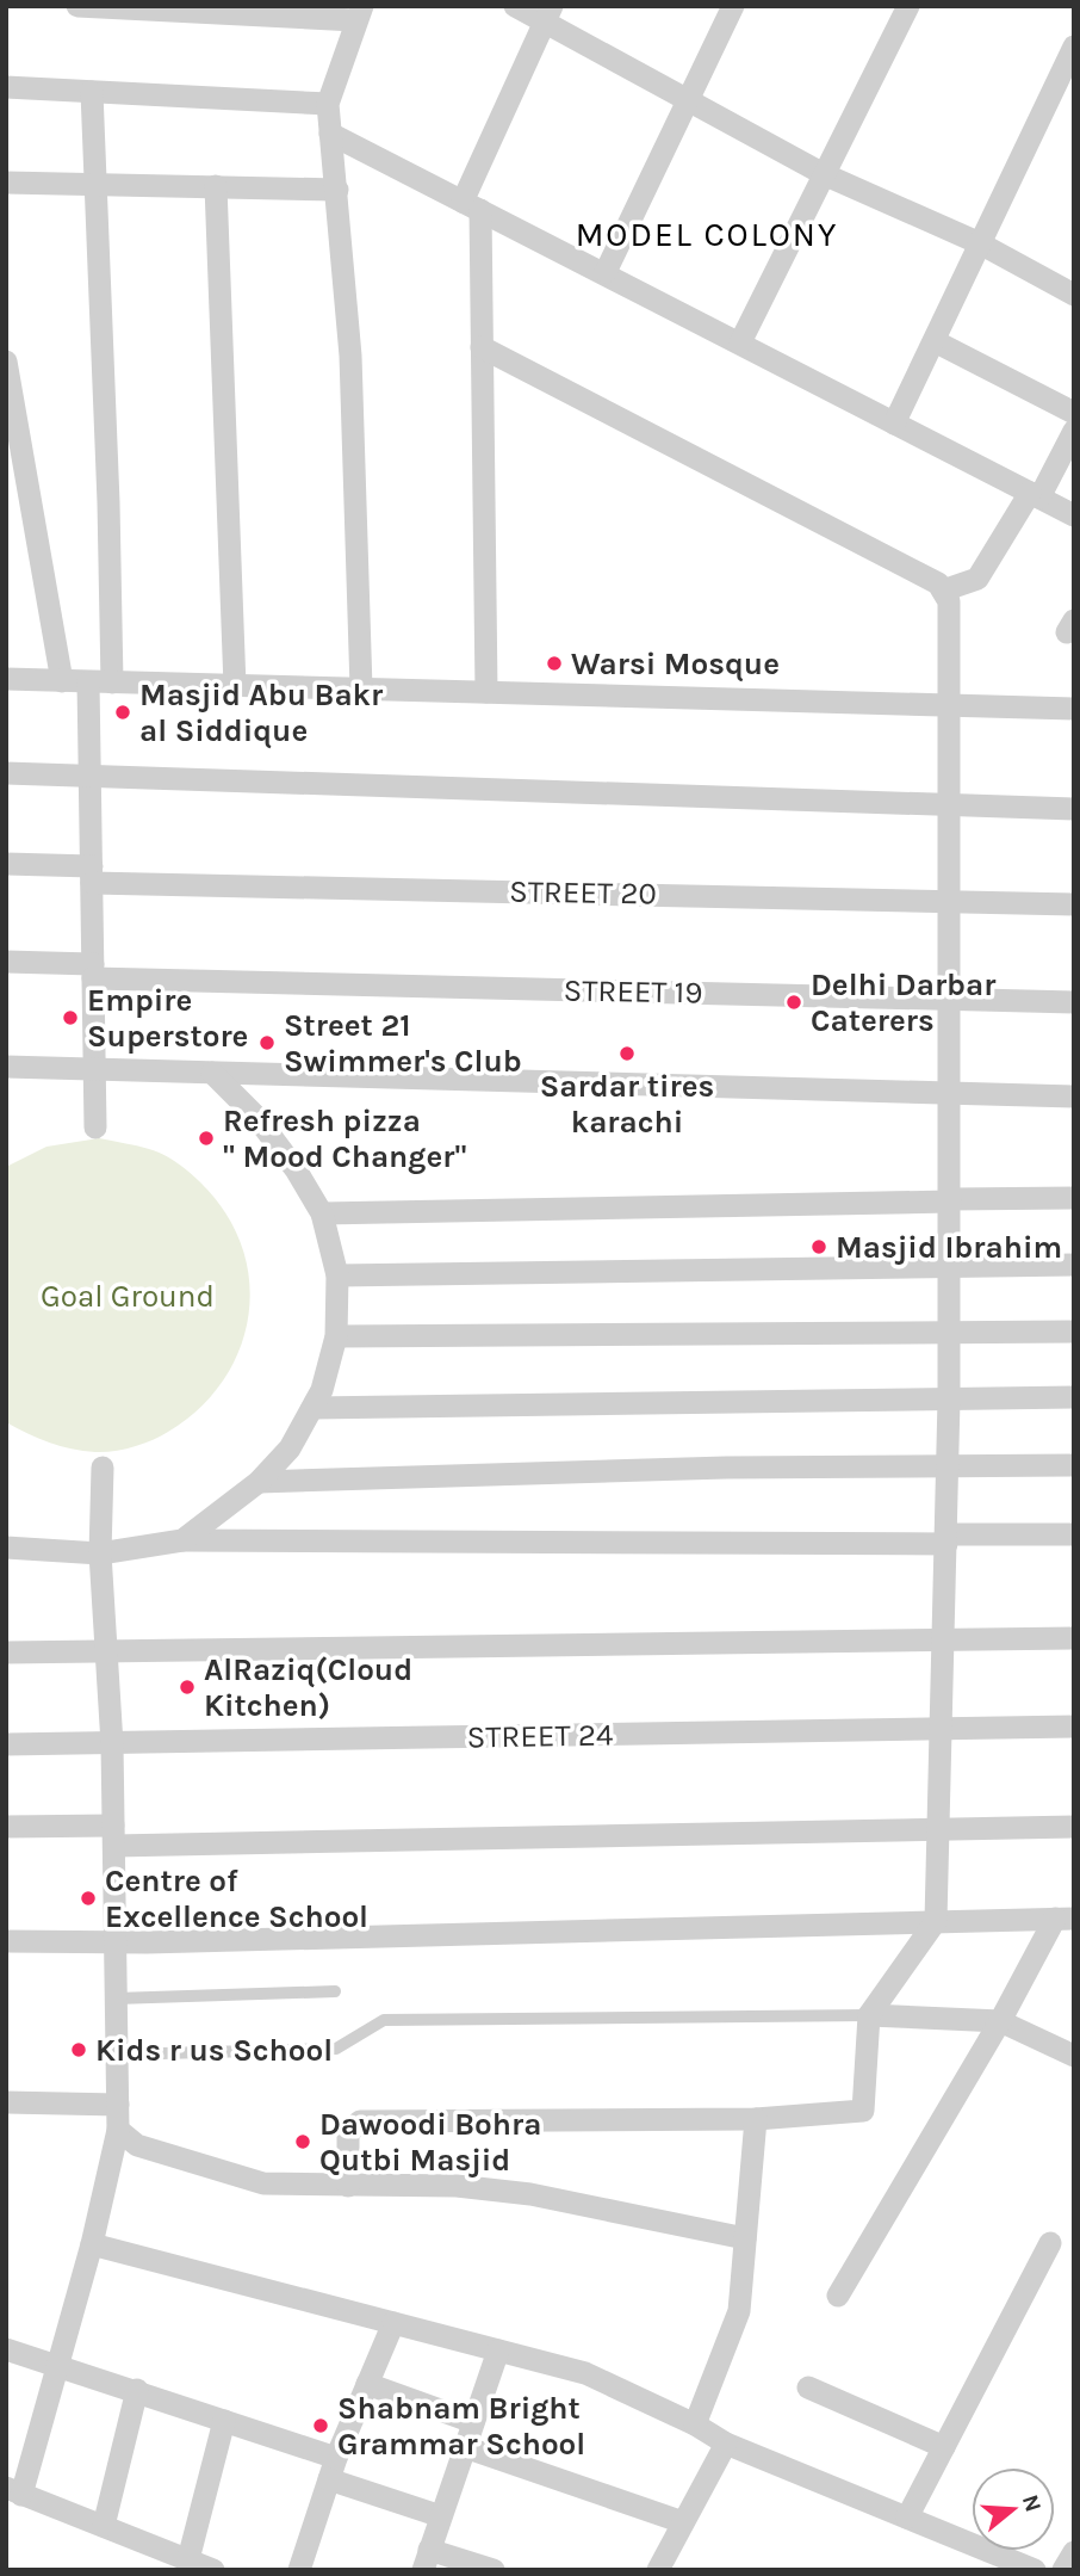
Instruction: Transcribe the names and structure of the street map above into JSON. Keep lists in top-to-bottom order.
{
  "streets": {
    "street": ["STREET 20", "STREET 19", "STREET 24"]
  },
  "districts": ["MODEL COLONY"],
  "parks": ["Goal Ground"],
  "places": [
    "Warsi Mosque",
    "Masjid Abu Bakr al Siddique",
    "Delhi Darbar Caterers",
    "Empire Superstore",
    "Street 21 Swimmer's Club",
    "Sardar tires karachi",
    "Refresh pizza \" Mood Changer\"",
    "Masjid Ibrahim",
    "AlRaziq(Cloud Kitchen)",
    "Centre of Excellence School",
    "Kids r us School",
    "Dawoodi Bohra Qutbi Masjid",
    "Shabnam Bright Grammar School"
  ],
  "north": "right"
}
